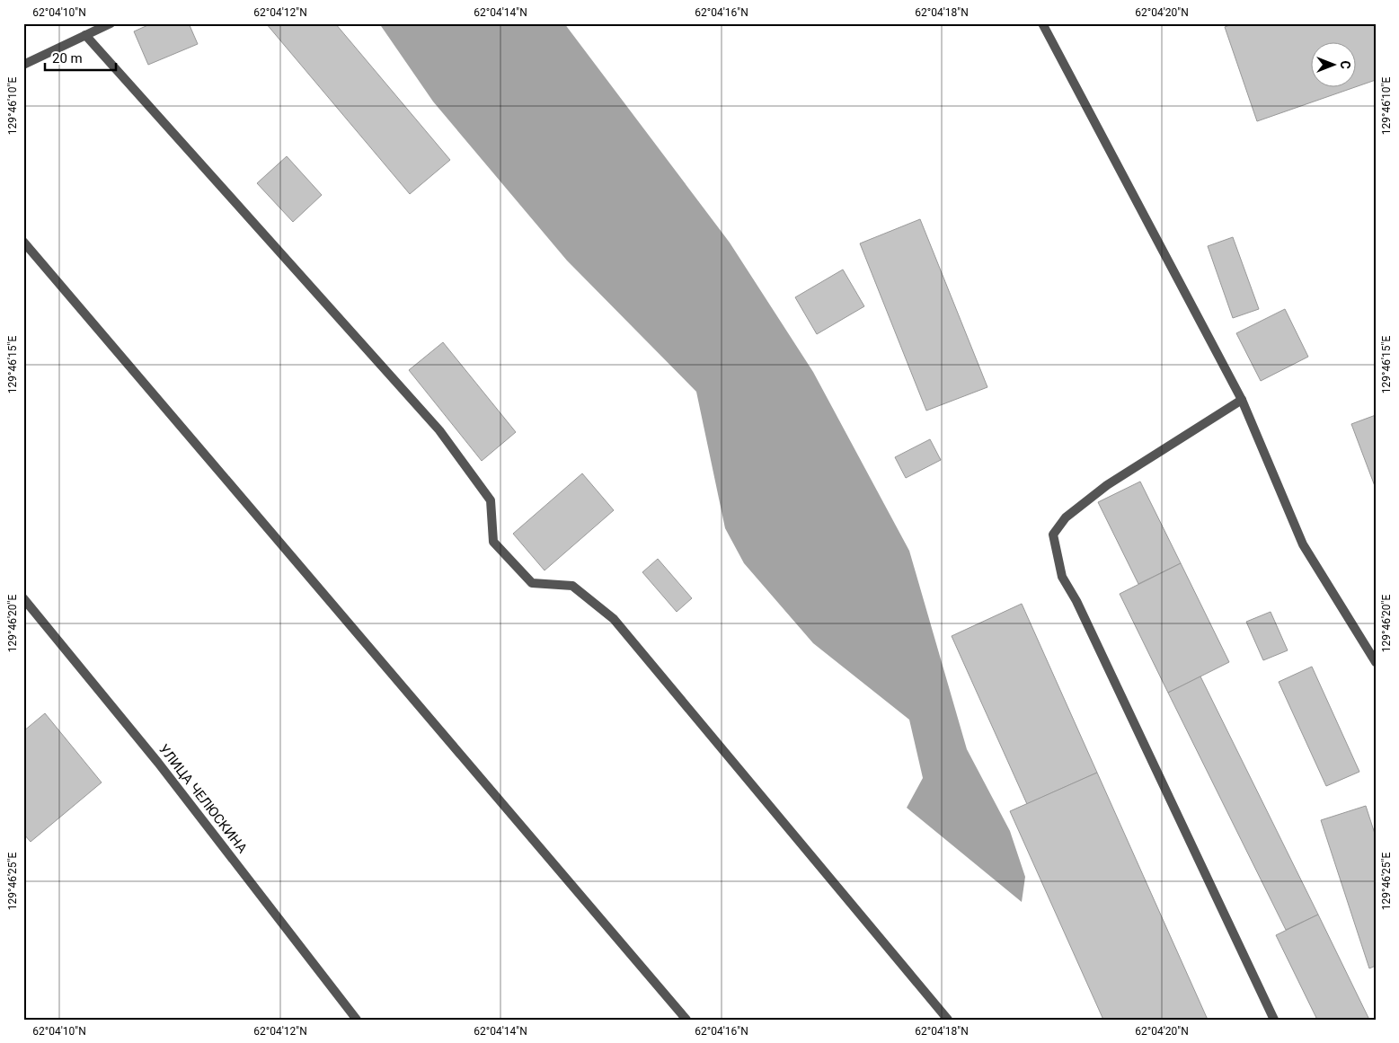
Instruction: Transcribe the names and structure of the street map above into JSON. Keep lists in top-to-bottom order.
{
  "streets": {
    "street": ["УЛИЦА ЧЕЛЮСКИНА"]
  },
  "scale_bar": "20 m",
  "north": "right",
  "coordinates": [
    "62°04'10\"N",
    "62°04'12\"N",
    "62°04'14\"N",
    "62°04'16\"N",
    "62°04'18\"N",
    "62°04'20\"N",
    "129°46'10\"E",
    "129°46'15\"E",
    "129°46'20\"E",
    "129°46'25\"E"
  ]
}
